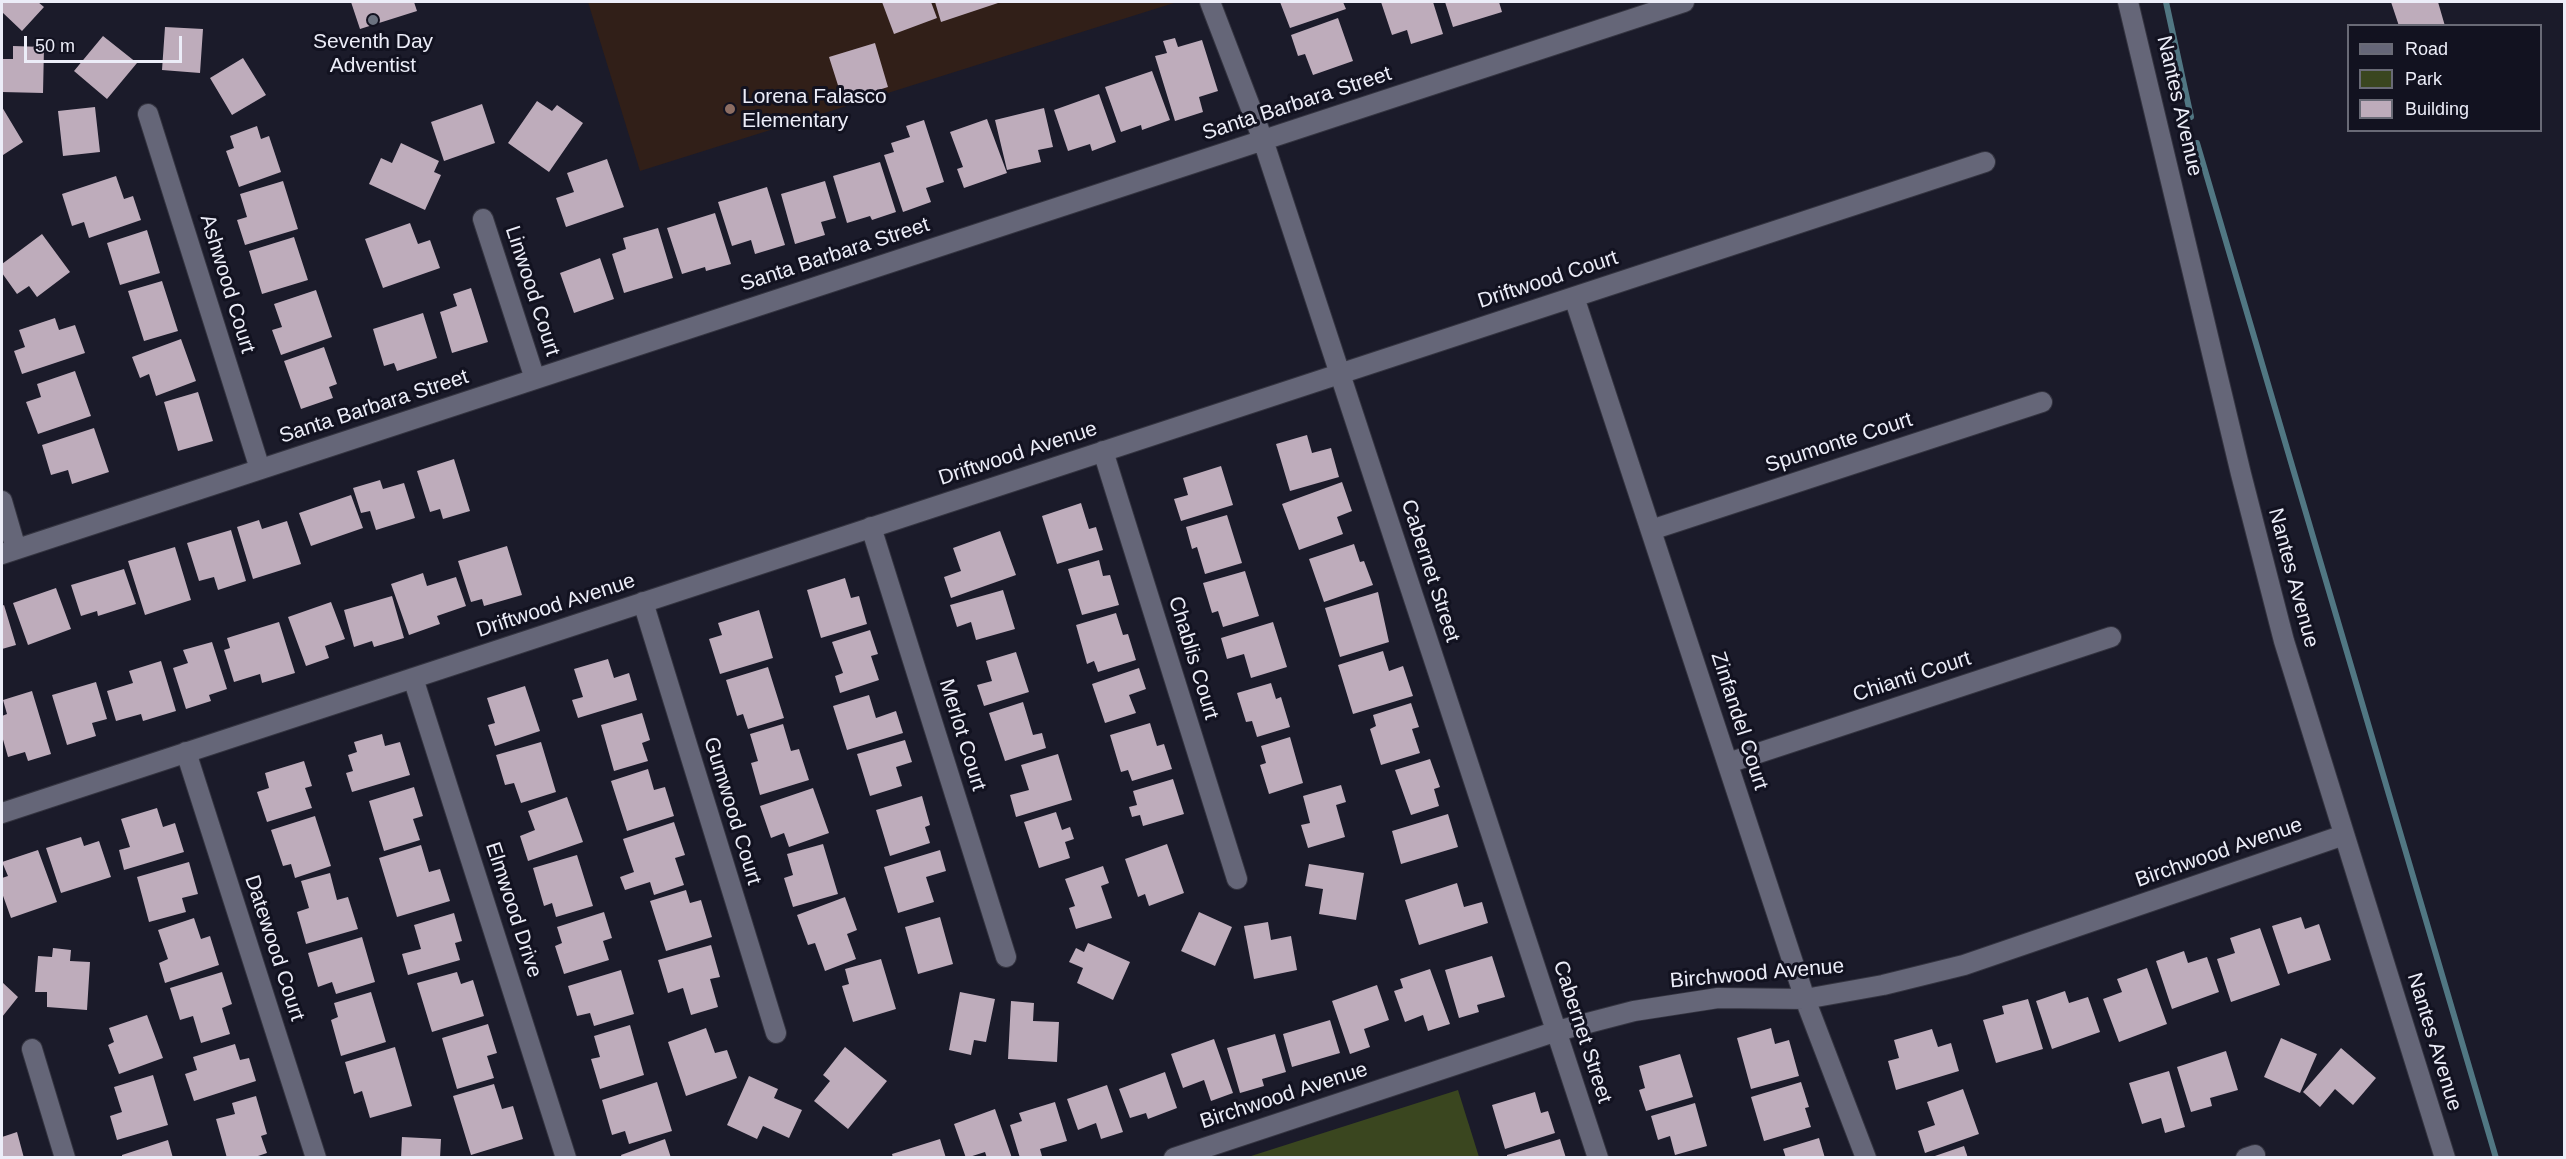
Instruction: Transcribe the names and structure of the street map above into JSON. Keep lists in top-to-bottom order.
{
  "streets": {
    "street": [
      "Santa Barbara Street",
      "Nantes Avenue",
      "Driftwood Court",
      "Ashwood Court",
      "Linwood Court",
      "Spumonte Court",
      "Driftwood Avenue",
      "Cabernet Street",
      "Chablis Court",
      "Chianti Court",
      "Zinfandel Court",
      "Merlot Court",
      "Gumwood Court",
      "Birchwood Avenue",
      "Elmwood Drive",
      "Datewood Court"
    ]
  },
  "crossings": [
    ["Santa Barbara Street", "Ashwood Court"],
    ["Santa Barbara Street", "Linwood Court"],
    ["Santa Barbara Street", "Cabernet Street"],
    ["Nantes Avenue", "Birchwood Avenue"],
    ["Driftwood Court", "Driftwood Avenue"],
    ["Driftwood Court", "Cabernet Street"],
    ["Driftwood Court", "Zinfandel Court"],
    ["Spumonte Court", "Zinfandel Court"],
    ["Driftwood Avenue", "Chablis Court"],
    ["Driftwood Avenue", "Merlot Court"],
    ["Driftwood Avenue", "Gumwood Court"],
    ["Driftwood Avenue", "Elmwood Drive"],
    ["Driftwood Avenue", "Datewood Court"],
    ["Cabernet Street", "Birchwood Avenue"],
    ["Chianti Court", "Zinfandel Court"],
    ["Zinfandel Court", "Birchwood Avenue"]
  ],
  "places": ["Seventh Day Adventist", "Lorena Falasco Elementary"],
  "legend": ["Road", "Park", "Building"],
  "scale_bar": "50 m"
}
